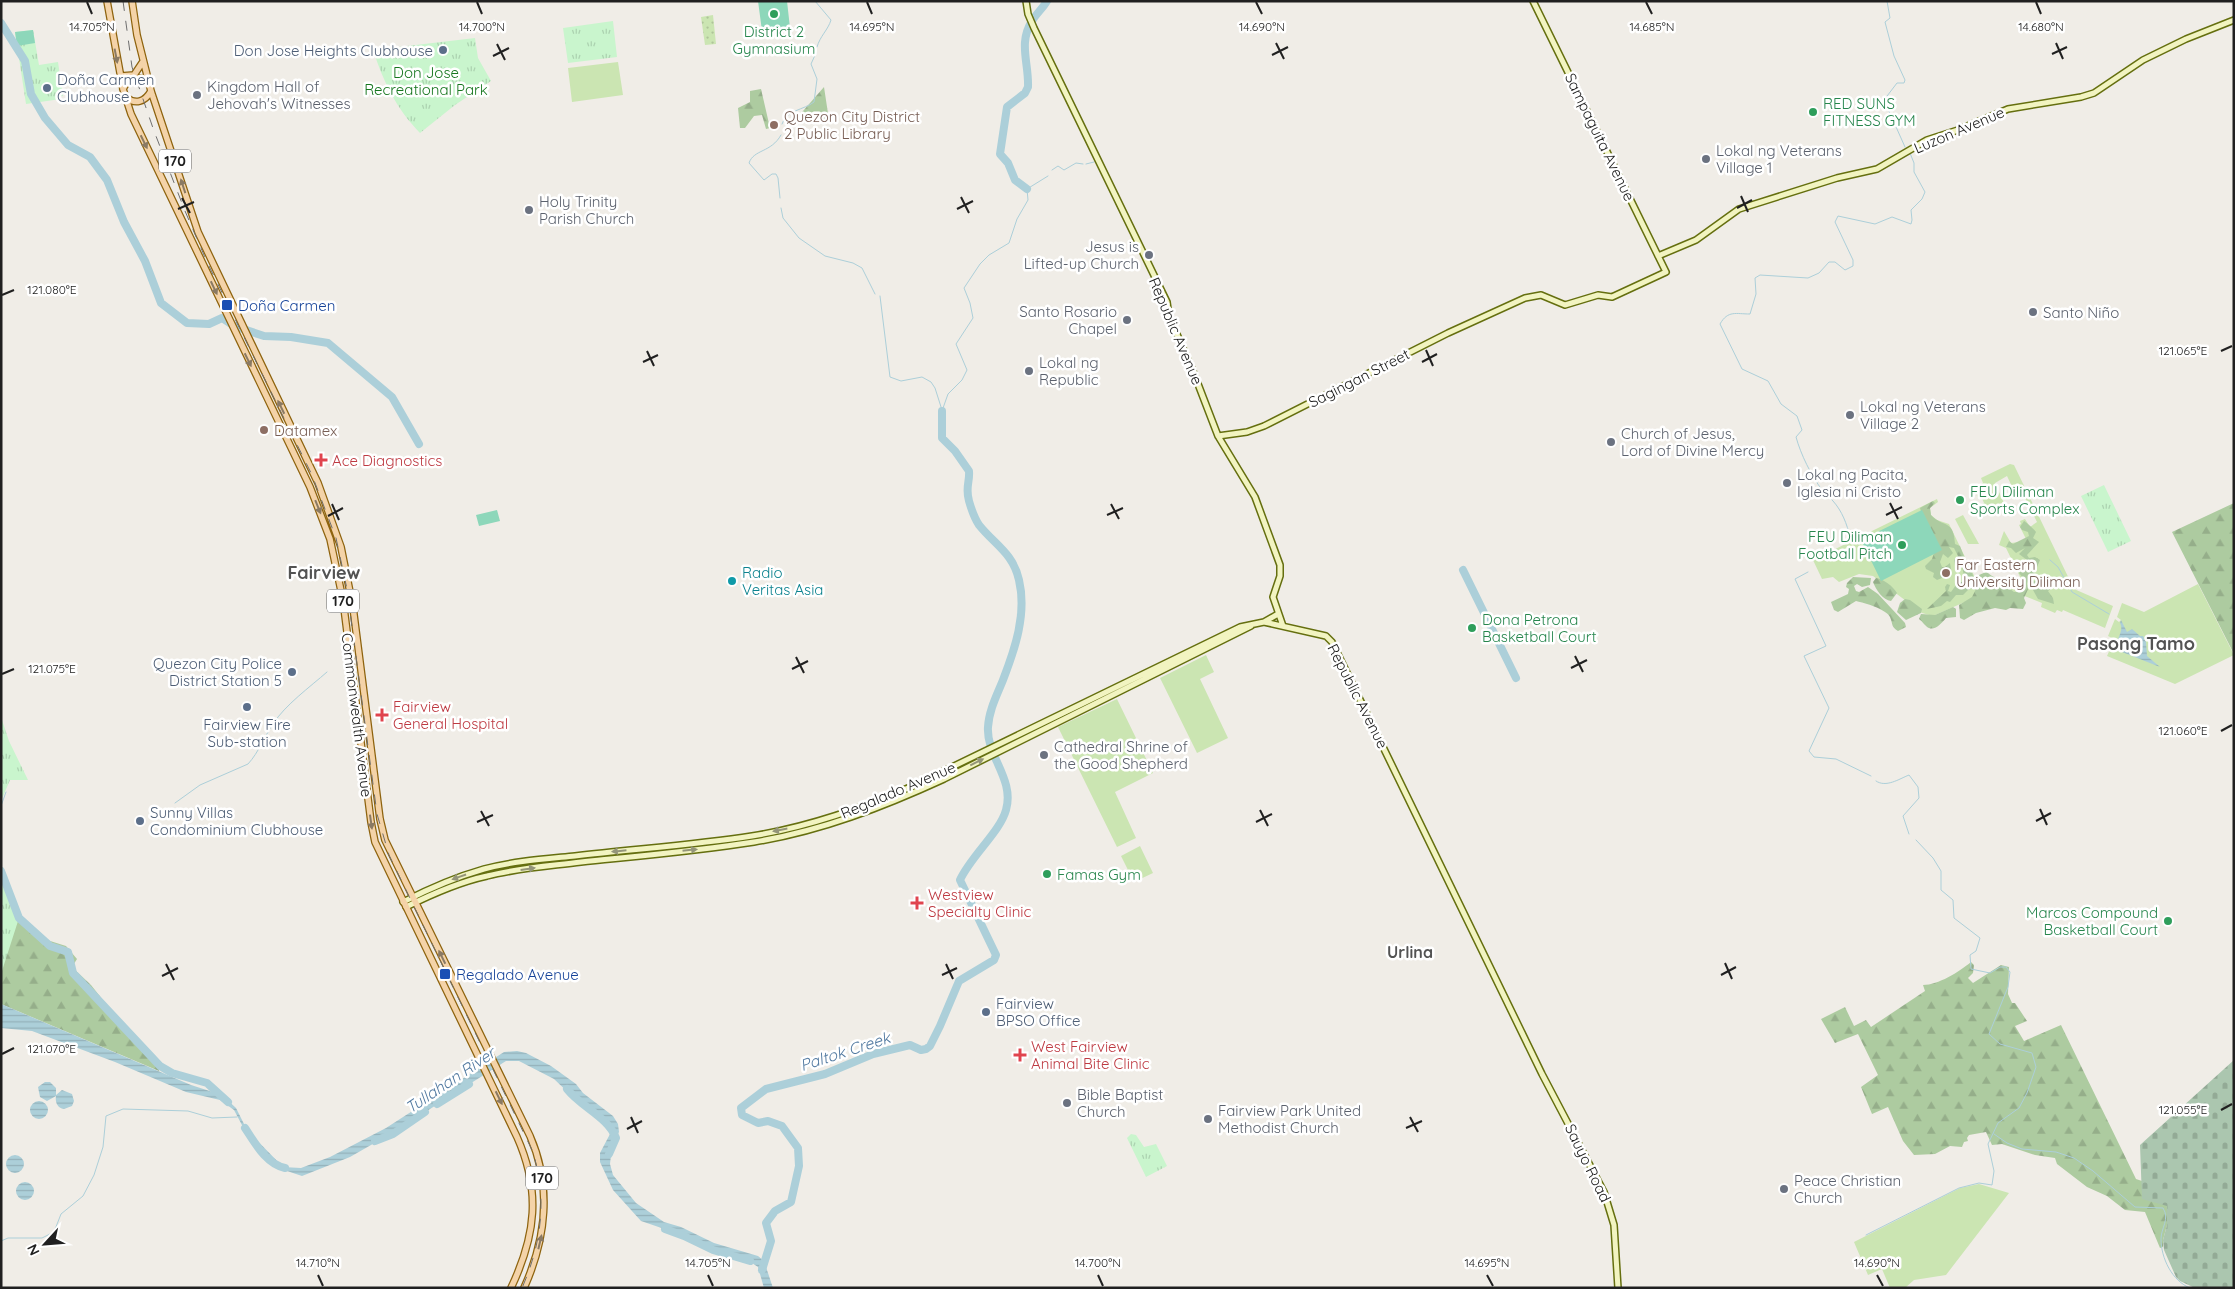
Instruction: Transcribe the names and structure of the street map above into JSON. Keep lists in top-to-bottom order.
{
  "streets": {
    "main road": [
      "Luzon Avenue",
      "Sampaguita Avenue",
      "170",
      "Republic Avenue",
      "Sagingan Street",
      "Commonwealth Avenue",
      "Regalado Avenue",
      "Sauyo Road"
    ]
  },
  "crossings": [
    ["Luzon Avenue", "Sampaguita Avenue"],
    ["Sampaguita Avenue", "Sagingan Street"],
    ["Republic Avenue", "Sagingan Street"],
    ["Republic Avenue", "Regalado Avenue"],
    ["Republic Avenue", "Sauyo Road"],
    ["Commonwealth Avenue", "Regalado Avenue"]
  ],
  "districts": ["Fairview", "Pasong Tamo", "Urlina"],
  "water": ["Paltok Creek", "Tullahan River"],
  "parks": ["Don Jose Recreational Park"],
  "places": {
    "other": [
      "District 2 Gymnasium",
      "Don Jose Heights Clubhouse",
      "Doña Carmen Clubhouse",
      "Kingdom Hall of Jehovah's Witnesses",
      "RED SUNS FITNESS GYM",
      "Quezon City District 2 Public Library",
      "Lokal ng Veterans Village 1",
      "Holy Trinity Parish Church",
      "Jesus is Lifted-up Church",
      "Santo Niño",
      "Santo Rosario Chapel",
      "Lokal ng Republic",
      "Lokal ng Veterans Village 2",
      "Datamex",
      "Church of Jesus, Lord of Divine Mercy",
      "Lokal ng Pacita, Iglesia ni Cristo",
      "FEU Diliman Sports Complex",
      "FEU Diliman Football Pitch",
      "Far Eastern University Diliman",
      "Radio Veritas Asia",
      "Dona Petrona Basketball Court",
      "Quezon City Police District Station 5",
      "Fairview Fire Sub-station",
      "Cathedral Shrine of the Good Shepherd",
      "Sunny Villas Condominium Clubhouse",
      "Famas Gym",
      "Marcos Compound Basketball Court",
      "Fairview BPSO Office",
      "Bible Baptist Church",
      "Fairview Park United Methodist Church",
      "Peace Christian Church"
    ],
    "transit": ["Doña Carmen", "Regalado Avenue"],
    "health": [
      "Ace Diagnostics",
      "Fairview General Hospital",
      "Westview Specialty Clinic",
      "West Fairview Animal Bite Clinic"
    ]
  },
  "north": "bottom left",
  "coordinates": [
    "14.705°N",
    "14.700°N",
    "14.695°N",
    "14.685°N",
    "14.680°N",
    "14.690°N",
    "121.080°E",
    "121.065°E",
    "121.075°E",
    "121.060°E",
    "121.070°E",
    "121.055°E",
    "14.710°N"
  ]
}
